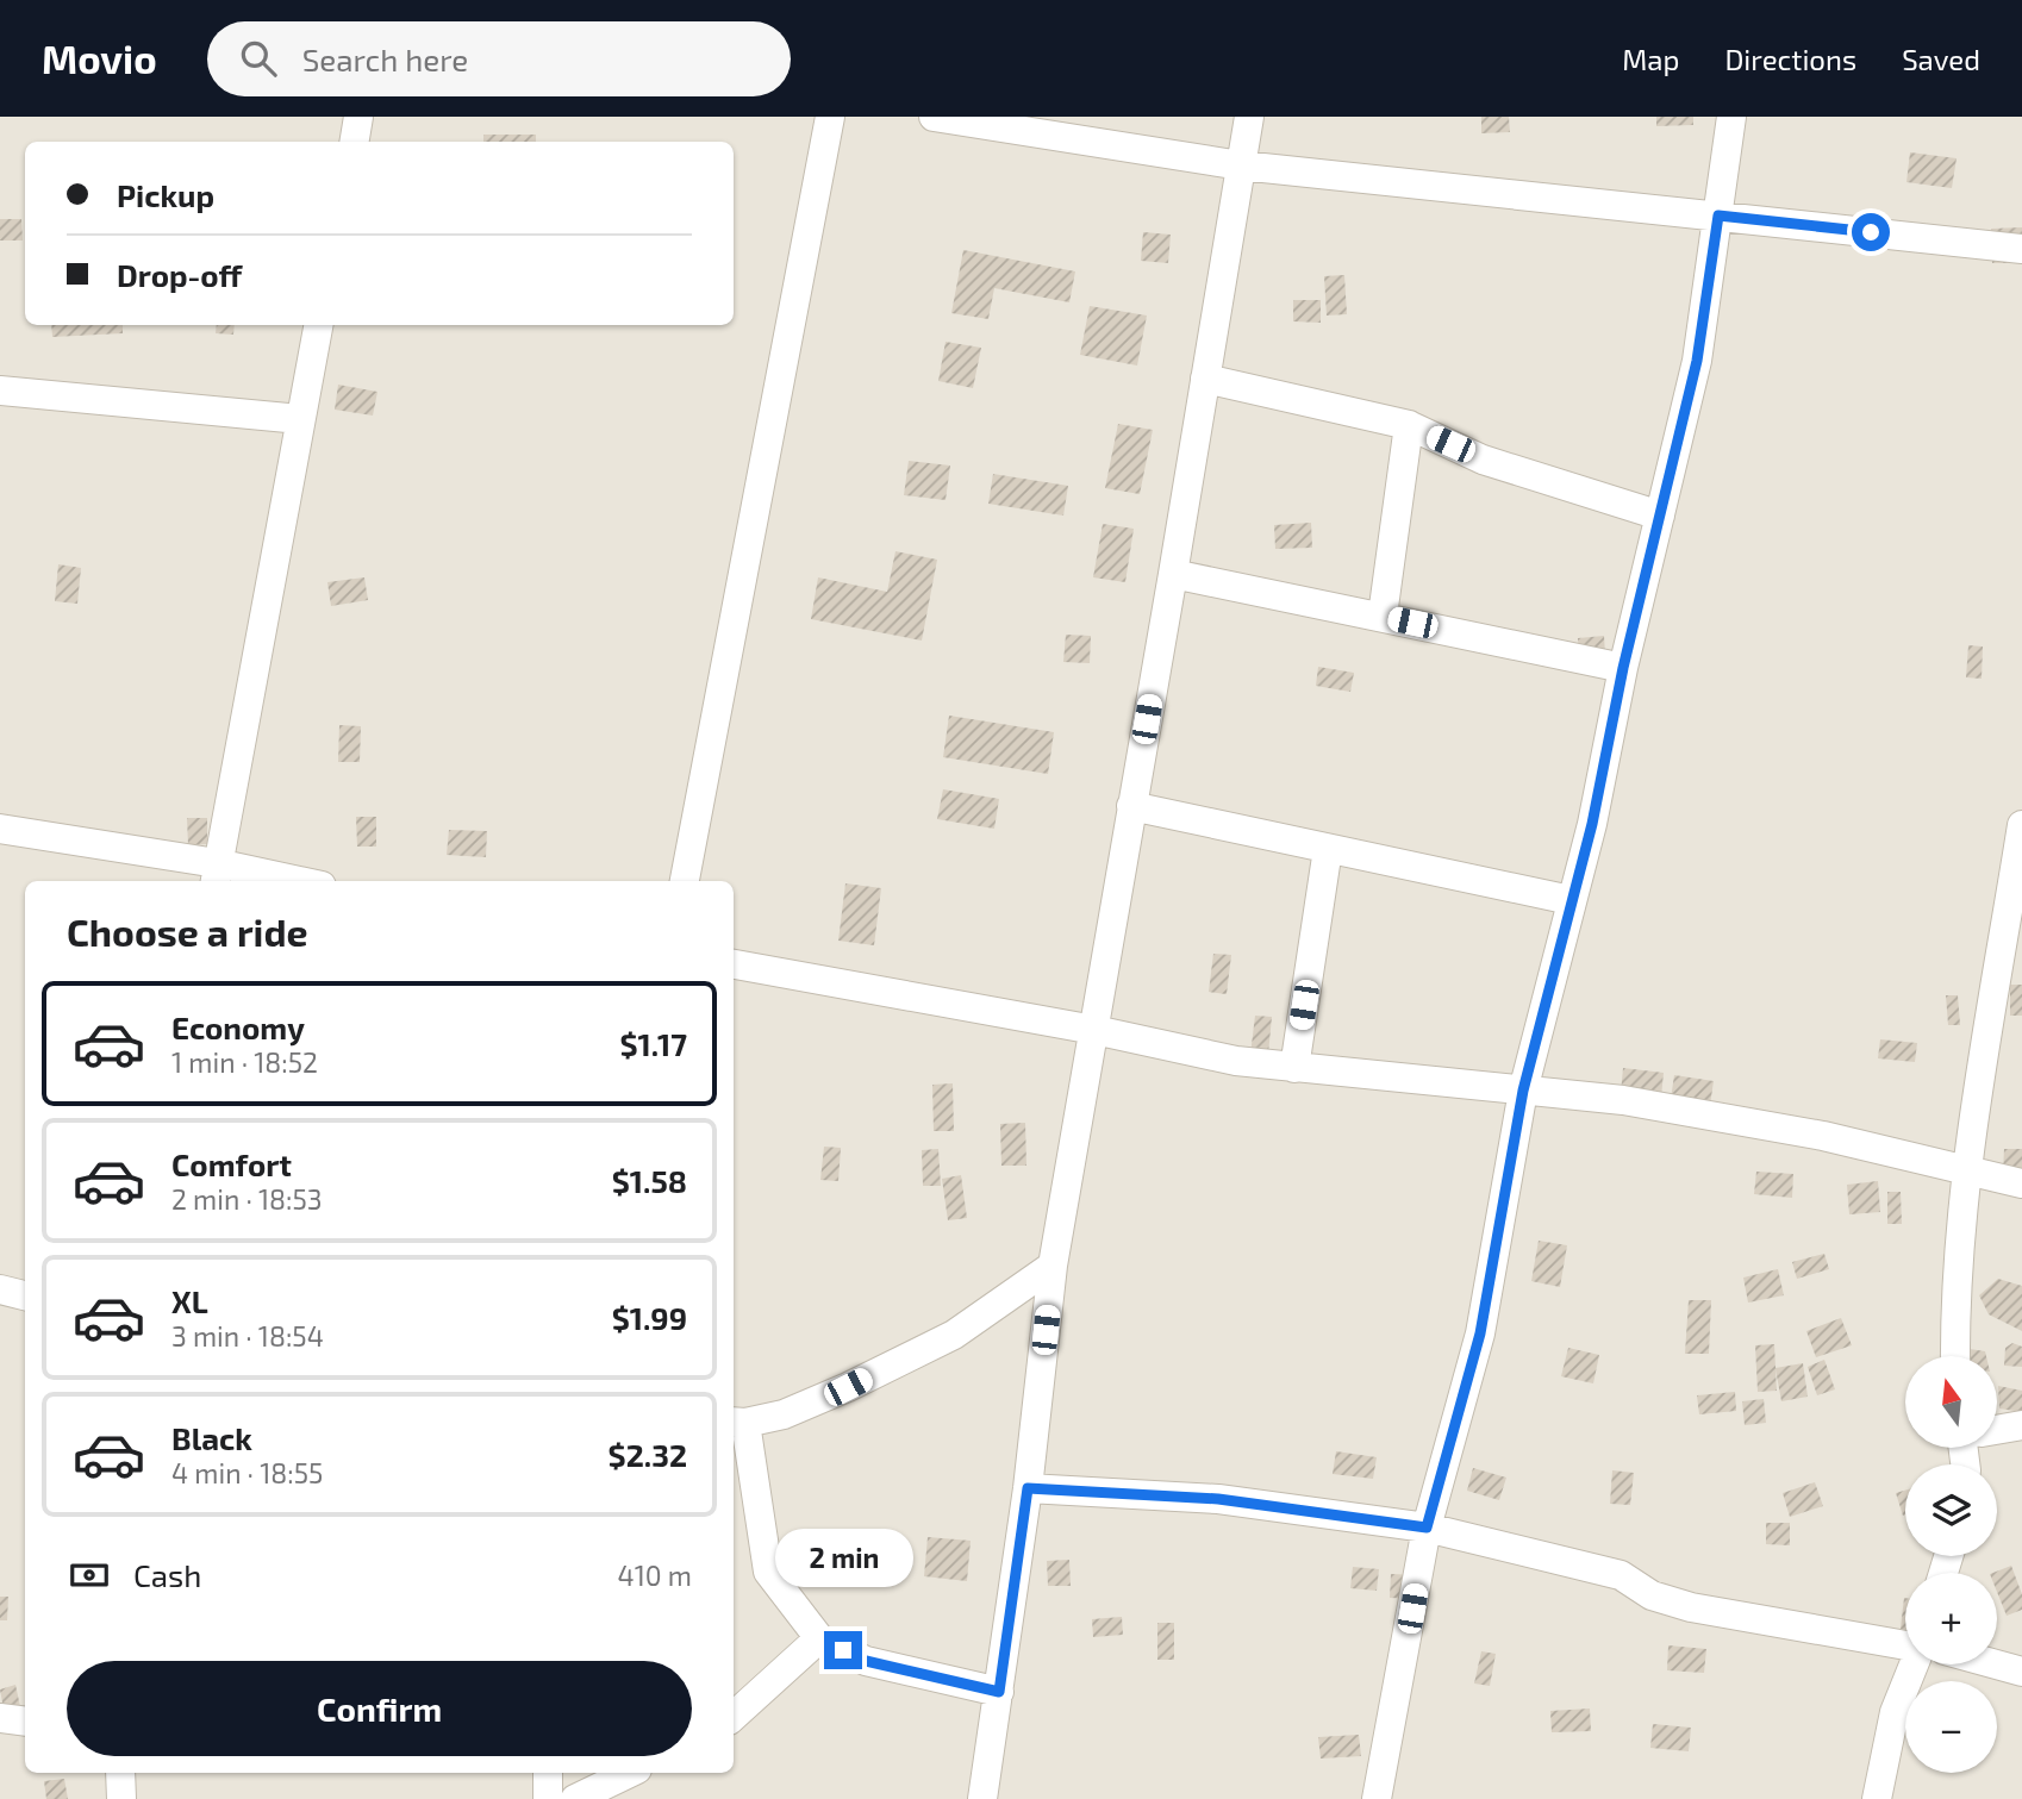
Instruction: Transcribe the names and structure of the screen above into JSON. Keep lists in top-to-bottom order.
{
  "north": "top",
  "page": {
    "header": "Movio",
    "search": "Search here",
    "nav": ["Map", "Directions", "Saved"],
    "banner": ["Pickup", "Drop-off"],
    "heading": "Choose a ride",
    "list": [
      {
        "name": "Economy",
        "note": "1 min · 18:52",
        "value": "$1.17"
      },
      {
        "name": "Comfort",
        "note": "2 min · 18:53",
        "value": "$1.58"
      },
      {
        "name": "XL",
        "note": "3 min · 18:54",
        "value": "$1.99"
      },
      {
        "name": "Black",
        "note": "4 min · 18:55",
        "value": "$2.32"
      }
    ],
    "map_buttons": ["+", "−"],
    "bubble": "2 min",
    "pay": ["Cash", "410 m"],
    "buttons": "Confirm"
  }
}
